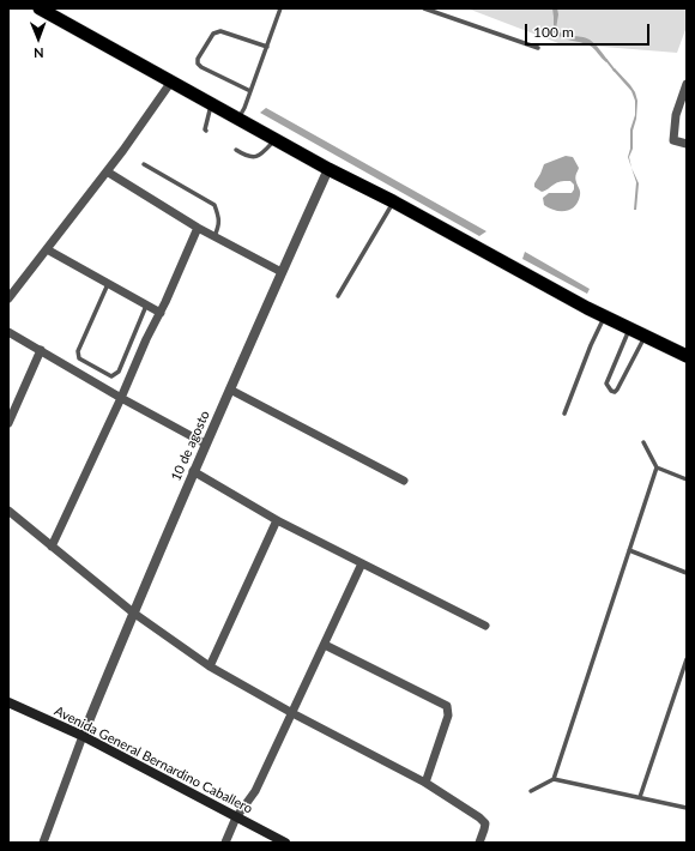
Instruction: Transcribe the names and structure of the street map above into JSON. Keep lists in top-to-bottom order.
{
  "streets": {
    "main road": ["Avenida General Bernardino Caballero"],
    "street": ["10 de agosto"]
  },
  "crossings": [
    ["10 de agosto", "Avenida General Bernardino Caballero"]
  ],
  "scale_bar": "100 m",
  "north": "bottom"
}
